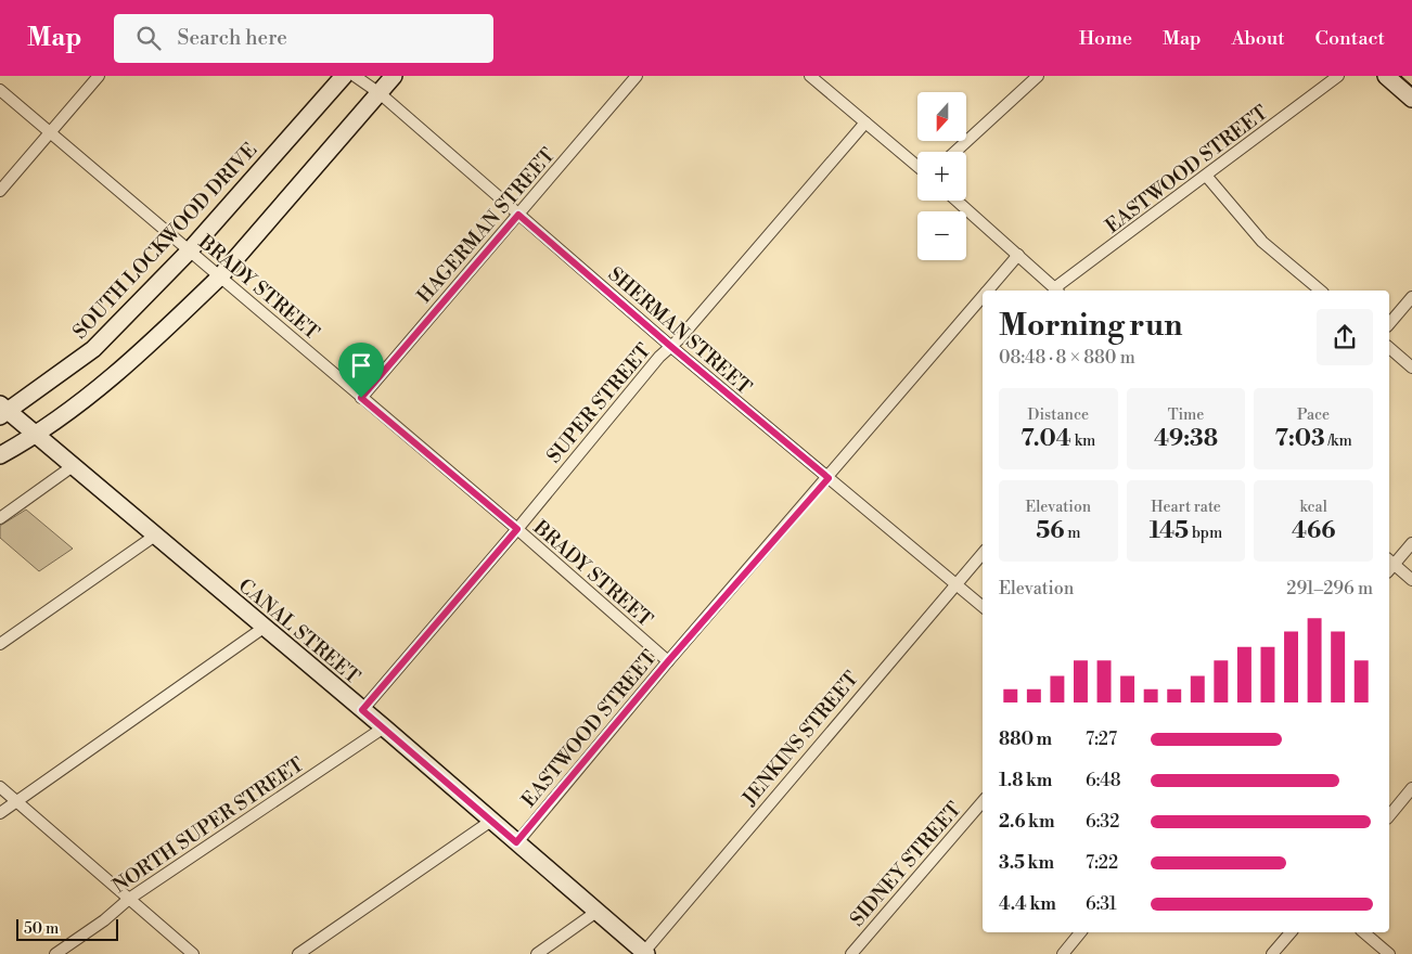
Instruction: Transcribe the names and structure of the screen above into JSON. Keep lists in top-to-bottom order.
{
  "streets": {
    "main road": ["SOUTH LOCKWOOD DRIVE", "CANAL STREET"],
    "street": [
      "EASTWOOD STREET",
      "HAGERMAN STREET",
      "BRADY STREET",
      "SHERMAN STREET",
      "SUPER STREET",
      "JENKINS STREET",
      "NORTH SUPER STREET",
      "SIDNEY STREET"
    ]
  },
  "crossings": [
    ["EASTWOOD STREET", "BRADY STREET"],
    ["EASTWOOD STREET", "SHERMAN STREET"],
    ["EASTWOOD STREET", "CANAL STREET"],
    ["HAGERMAN STREET", "BRADY STREET"],
    ["HAGERMAN STREET", "SHERMAN STREET"],
    ["SOUTH LOCKWOOD DRIVE", "BRADY STREET"],
    ["SOUTH LOCKWOOD DRIVE", "CANAL STREET"],
    ["BRADY STREET", "SUPER STREET"],
    ["SHERMAN STREET", "SUPER STREET"],
    ["SHERMAN STREET", "JENKINS STREET"],
    ["SUPER STREET", "CANAL STREET"],
    ["CANAL STREET", "JENKINS STREET"],
    ["CANAL STREET", "NORTH SUPER STREET"]
  ],
  "scale_bar": "50 m",
  "north": "bottom",
  "page": {
    "header": "Map",
    "search": "Search here",
    "nav": [
      "Home",
      "Map",
      "About",
      "Contact"
    ],
    "map_buttons": ["+", "−"],
    "heading": ["Morning run", "08:48 · 8 × 880 m"],
    "stats": [
      ["Distance", "7.04 km"],
      ["Time", "49:38"],
      ["Pace", "7:03 /km"],
      ["Elevation", "56 m"],
      ["Heart rate", "145 bpm"],
      ["kcal", "466"]
    ],
    "chart": ["Elevation", "291–296 m"],
    "list": [
      {
        "name": "880 m",
        "note": "7:27"
      },
      {
        "name": "1.8 km",
        "note": "6:48"
      },
      {
        "name": "2.6 km",
        "note": "6:32"
      },
      {
        "name": "3.5 km",
        "note": "7:22"
      },
      {
        "name": "4.4 km",
        "note": "6:31"
      }
    ],
    "scale": "50 m"
  }
}
